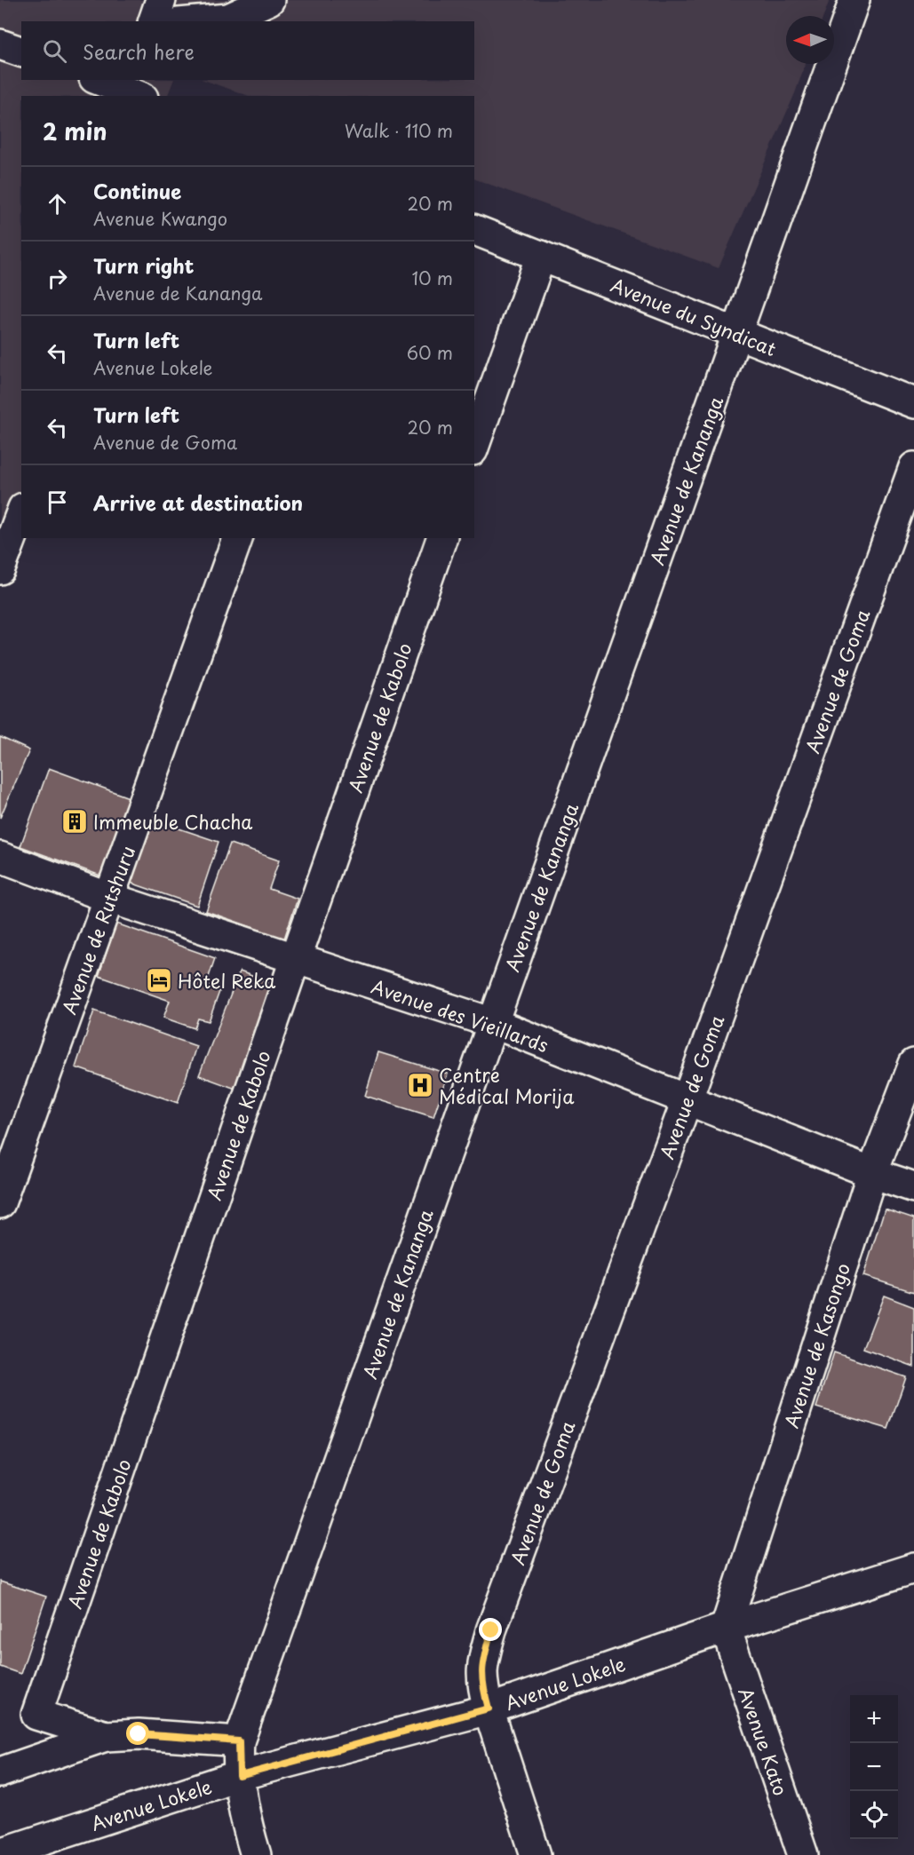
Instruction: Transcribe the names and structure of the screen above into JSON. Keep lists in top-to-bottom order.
{
  "streets": {
    "street": [
      "Avenue du Syndicat",
      "Avenue de Kananga",
      "Avenue de Goma",
      "Avenue de Kabolo",
      "Avenue de Rutshuru",
      "Avenue des Vieillards",
      "Avenue de Kasongo",
      "Avenue Lokele",
      "Avenue Kato"
    ]
  },
  "crossings": [
    ["Avenue du Syndicat", "Avenue de Kananga"],
    ["Avenue de Kananga", "Avenue des Vieillards"],
    ["Avenue de Kananga", "Avenue Lokele"],
    ["Avenue de Goma", "Avenue des Vieillards"],
    ["Avenue de Goma", "Avenue Lokele"],
    ["Avenue de Kabolo", "Avenue des Vieillards"],
    ["Avenue de Rutshuru", "Avenue des Vieillards"],
    ["Avenue des Vieillards", "Avenue de Kasongo"],
    ["Avenue de Kasongo", "Avenue Lokele"],
    ["Avenue de Kasongo", "Avenue Kato"],
    ["Avenue Lokele", "Avenue Kato"]
  ],
  "places": {
    "building": ["Immeuble Chacha"],
    "hotel": ["Hôtel Reka"],
    "hospital": ["Centre Médical Morija"]
  },
  "north": "left",
  "page": {
    "search": "Search here",
    "heading": ["2 min", "Walk · 110 m"],
    "list": [
      ["Continue", "Avenue Kwango", "20 m"],
      ["Turn right", "Avenue de Kananga", "10 m"],
      ["Turn left", "Avenue Lokele", "60 m"],
      ["Turn left", "Avenue de Goma", "20 m"],
      "Arrive at destination"
    ],
    "map_buttons": ["+", "−"]
  }
}
